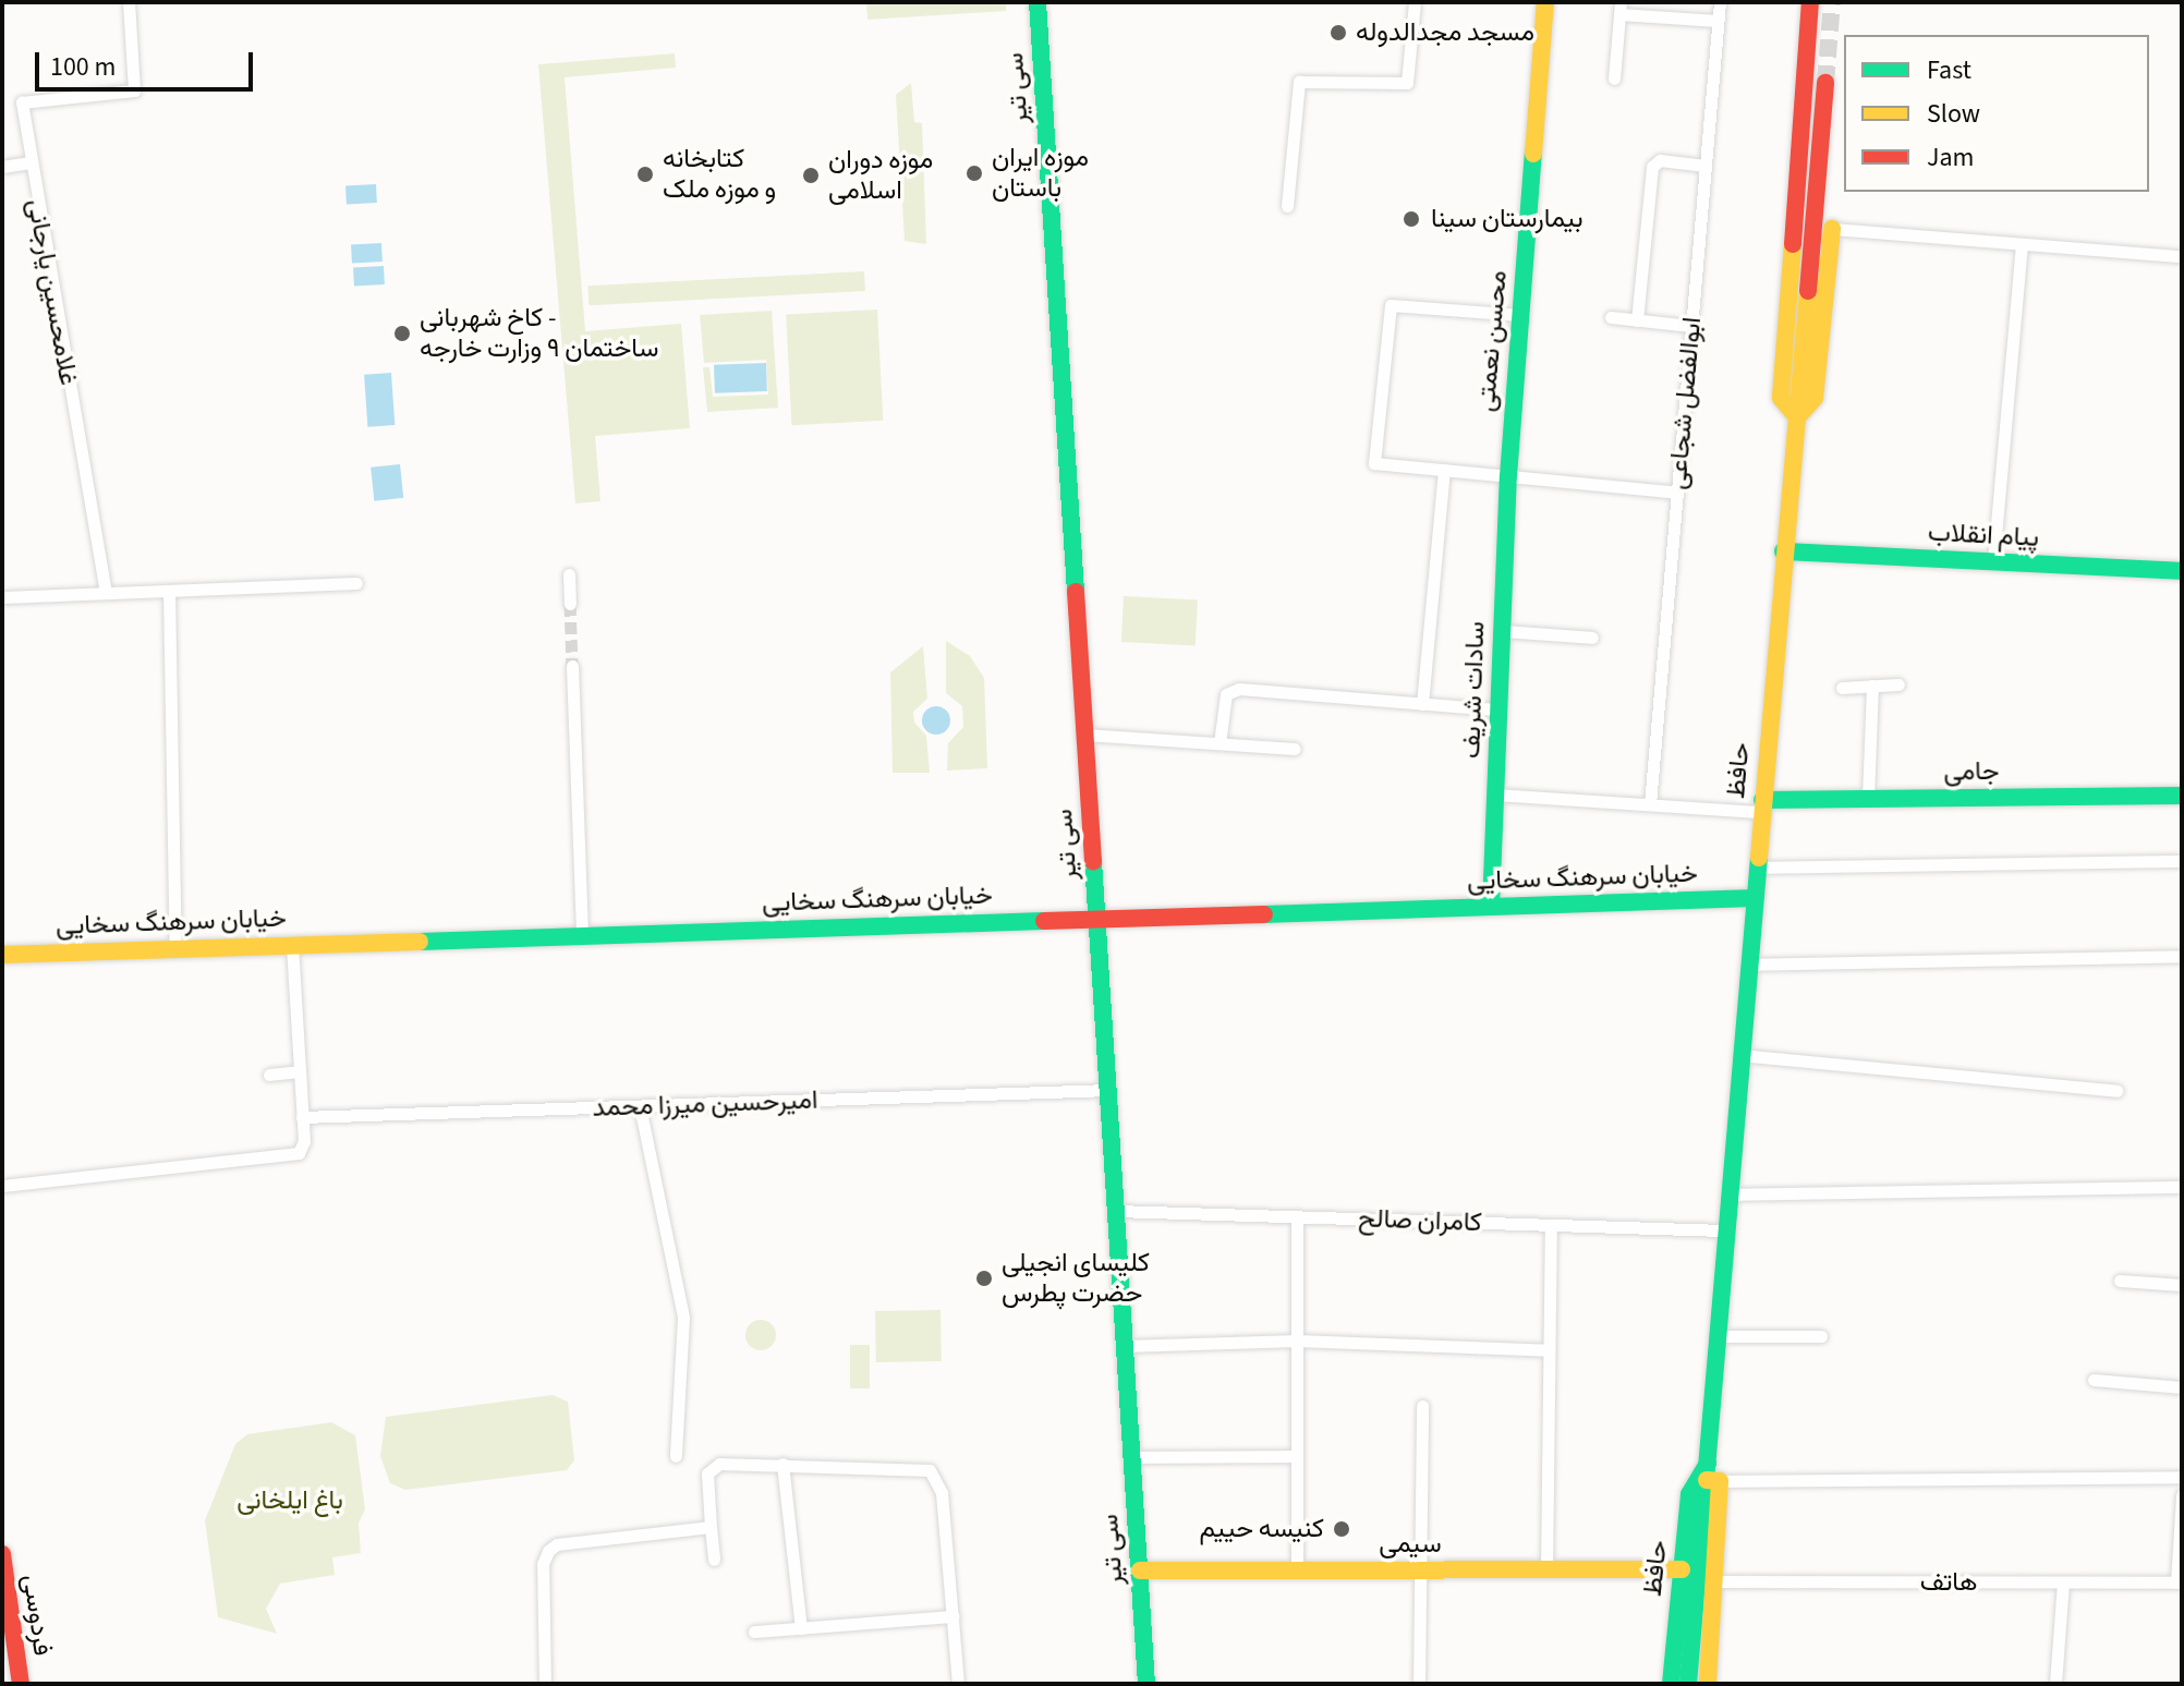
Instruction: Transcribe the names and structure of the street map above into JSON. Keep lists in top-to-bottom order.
{
  "streets": {
    "main road": [
      "سی تیر",
      "محسن نعمتی",
      "پیام انقلاب",
      "سادات شریف",
      "حافظ",
      "جامی",
      "خیابان سرهنگ سخایی",
      "سیمی",
      "فردوسی"
    ],
    "street": [
      "غلامحسین یارجانی",
      "ابوالفضل شجاعی",
      "امیرحسین میرزا محمد",
      "کامران صالح",
      "هاتف"
    ]
  },
  "crossings": [
    ["سی تیر", "خیابان سرهنگ سخایی"],
    ["سی تیر", "امیرحسین میرزا محمد"],
    ["سی تیر", "کامران صالح"],
    ["سی تیر", "سیمی"],
    ["محسن نعمتی", "سادات شریف"],
    ["پیام انقلاب", "حافظ"],
    ["سادات شریف", "خیابان سرهنگ سخایی"],
    ["حافظ", "جامی"],
    ["حافظ", "خیابان سرهنگ سخایی"],
    ["حافظ", "کامران صالح"],
    ["حافظ", "سیمی"],
    ["حافظ", "هاتف"]
  ],
  "parks": ["باغ ایلخانی"],
  "places": [
    "مسجد مجدالدوله",
    "موزه ایران باستان",
    "کتابخانه و موزه ملک",
    "موزه دوران اسلامی",
    "بیمارستان سینا",
    "کاخ شهربانی - ساختمان ۹ وزارت خارجه",
    "کلیسای انجیلی حضرت پطرس",
    "کنیسه حییم"
  ],
  "legend": ["Fast", "Slow", "Jam"],
  "scale_bar": "100 m"
}
